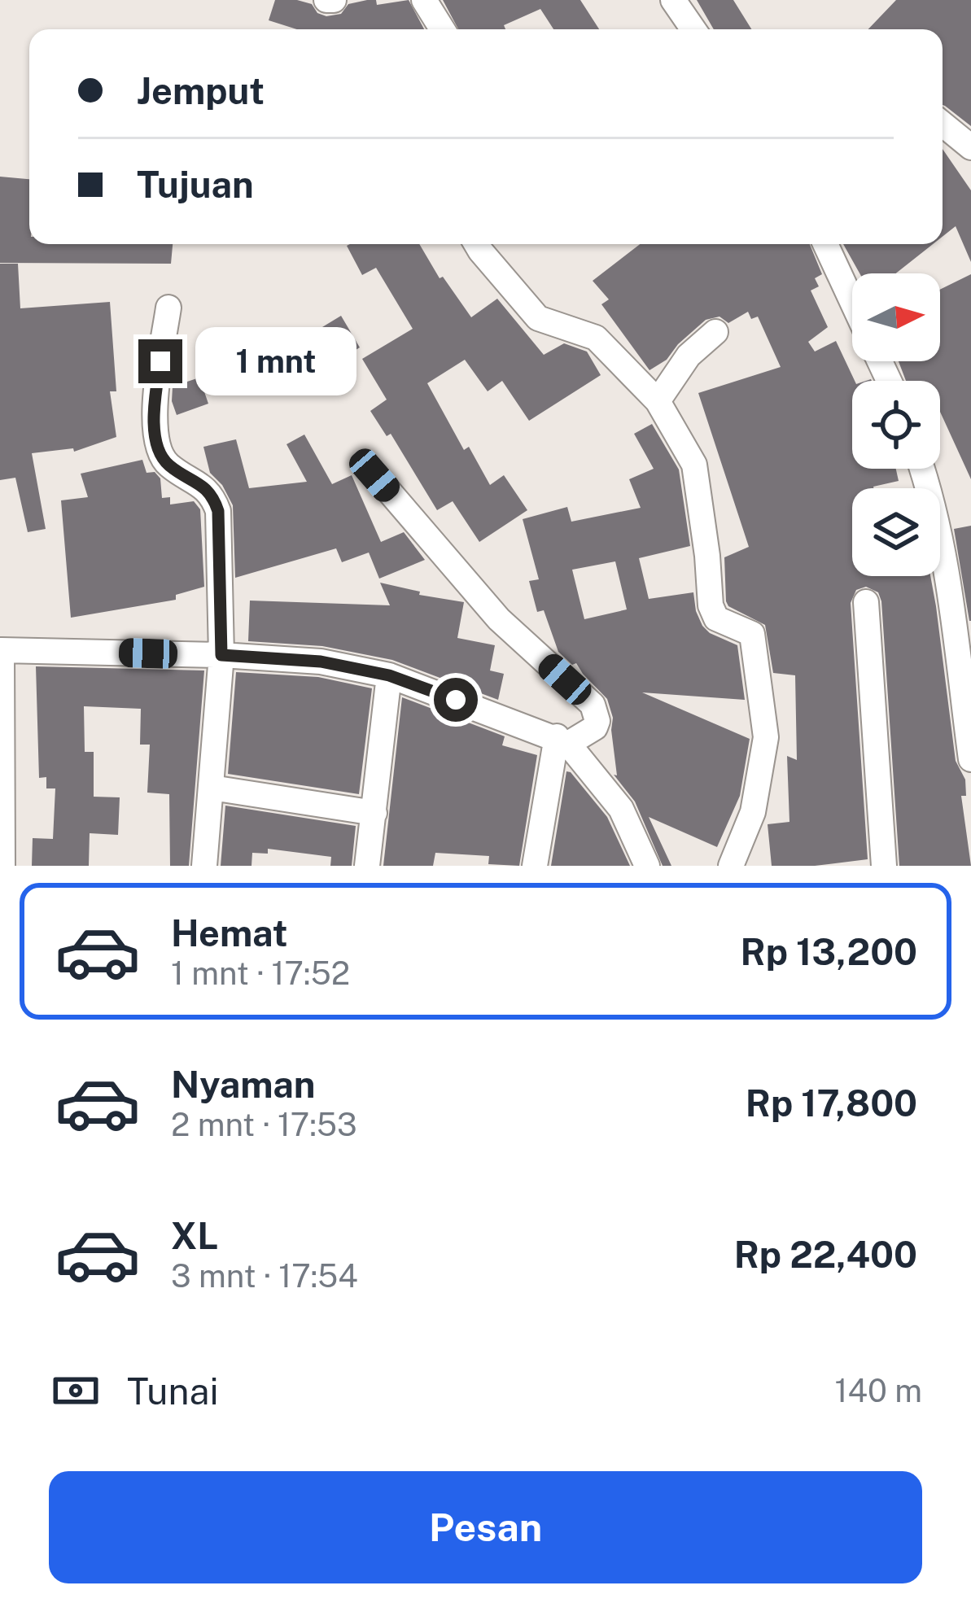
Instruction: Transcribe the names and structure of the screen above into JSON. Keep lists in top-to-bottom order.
{
  "north": "right",
  "page": {
    "banner": ["Jemput", "Tujuan"],
    "bubble": "1 mnt",
    "list": [
      {
        "name": "Hemat",
        "note": "1 mnt · 17:52",
        "value": "Rp 13,200"
      },
      {
        "name": "Nyaman",
        "note": "2 mnt · 17:53",
        "value": "Rp 17,800"
      },
      {
        "name": "XL",
        "note": "3 mnt · 17:54",
        "value": "Rp 22,400"
      }
    ],
    "pay": ["Tunai", "140 m"],
    "buttons": "Pesan"
  }
}
